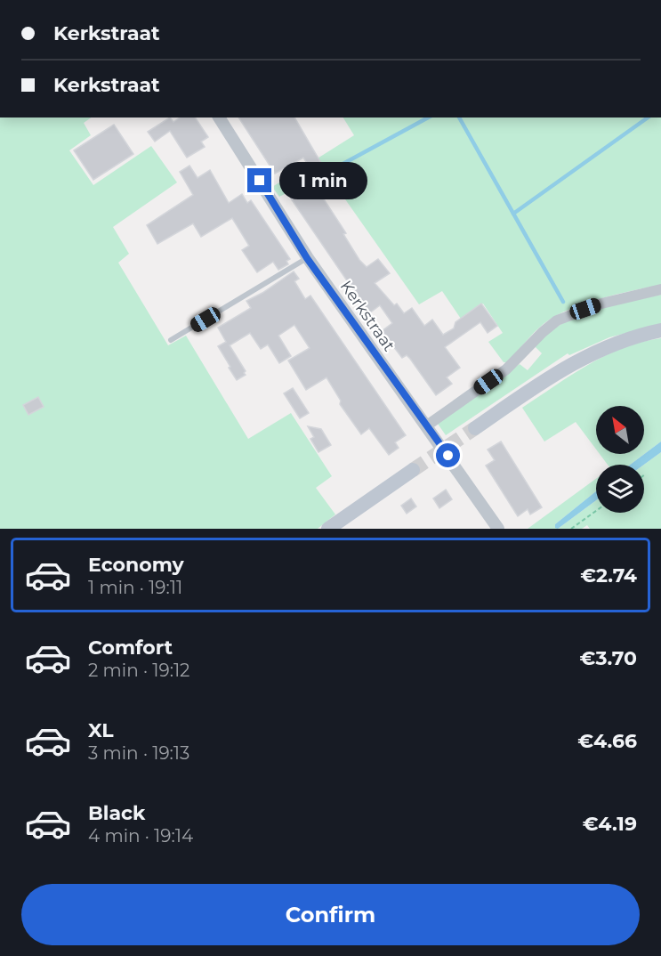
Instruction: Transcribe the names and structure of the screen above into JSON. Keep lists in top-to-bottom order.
{
  "streets": {
    "street": ["Kerkstraat"]
  },
  "north": "top left",
  "page": {
    "banner": ["Kerkstraat", "Kerkstraat"],
    "bubble": "1 min",
    "list": [
      {
        "name": "Economy",
        "note": "1 min · 19:11",
        "value": "€2.74"
      },
      {
        "name": "Comfort",
        "note": "2 min · 19:12",
        "value": "€3.70"
      },
      {
        "name": "XL",
        "note": "3 min · 19:13",
        "value": "€4.66"
      },
      {
        "name": "Black",
        "note": "4 min · 19:14",
        "value": "€4.19"
      }
    ],
    "buttons": "Confirm"
  }
}
